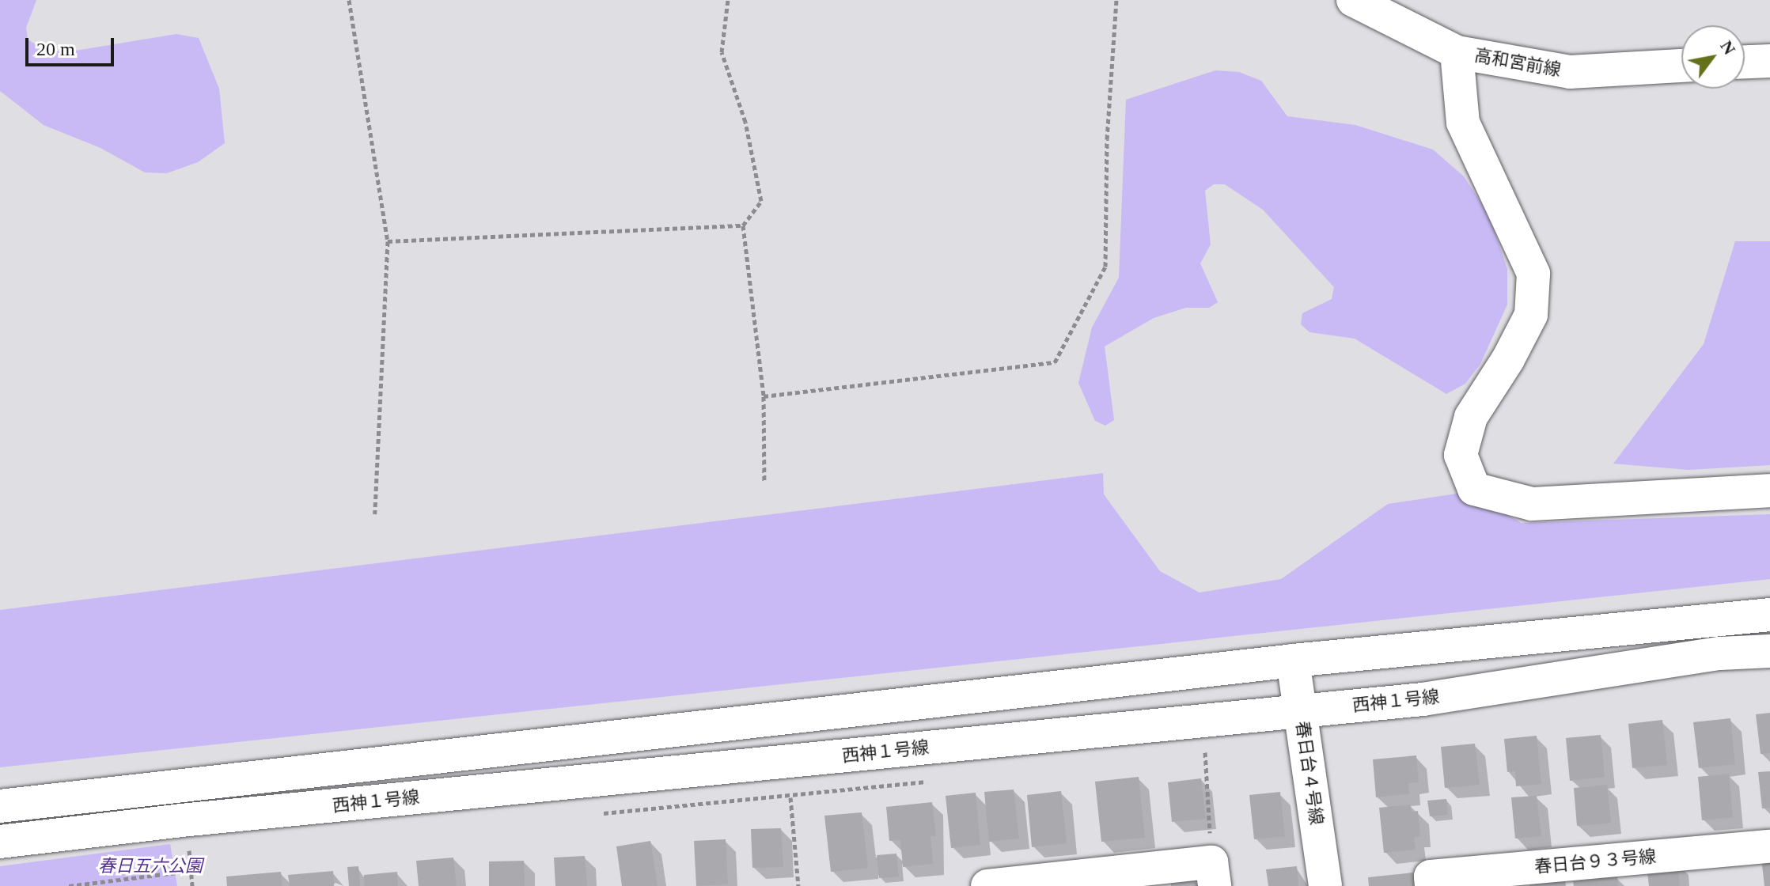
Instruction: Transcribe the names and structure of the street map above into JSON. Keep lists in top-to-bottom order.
{
  "streets": {
    "street": [
      "高和宮前線",
      "西神１号線",
      "春日台４号線",
      "春日台９３号線"
    ]
  },
  "crossings": [
    ["西神１号線", "春日台４号線"]
  ],
  "parks": ["春日五六公園"],
  "scale_bar": "20 m",
  "north": "top right"
}
